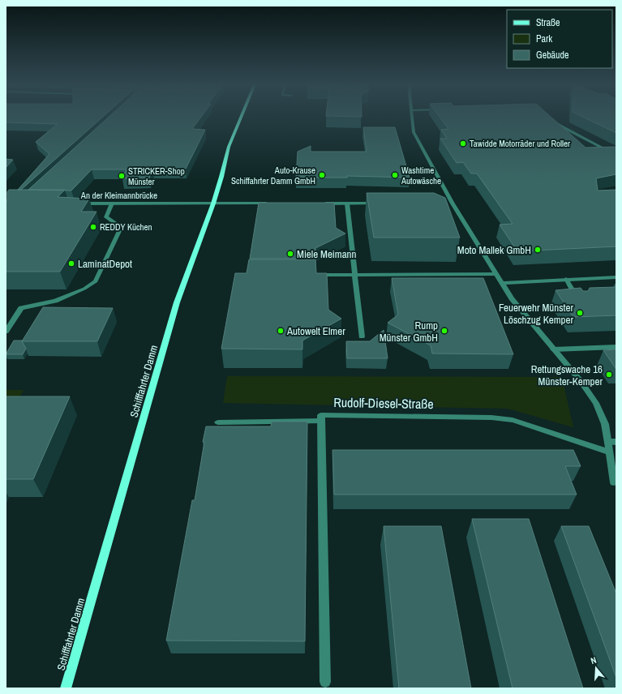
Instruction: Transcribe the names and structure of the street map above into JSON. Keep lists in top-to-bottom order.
{
  "streets": {
    "main road": ["Schifffahrter Damm"],
    "street": ["An der Kleimannbrücke", "Rudolf-Diesel-Straße"]
  },
  "crossings": [
    ["An der Kleimannbrücke", "Schifffahrter Damm"]
  ],
  "places": [
    "Tawidde Motorräder und Roller",
    "Auto-Krause Schiffahrter Damm GmbH",
    "Washtime Autowäsche",
    "STRICKER-Shop Münster",
    "REDDY Küchen",
    "Moto Mallek GmbH",
    "Miele Meimann",
    "LaminatDepot",
    "Feuerwehr Münster Löschzug Kemper",
    "Autowelt Elmer",
    "Rump Münster GmbH",
    "Rettungswache 16 Münster-Kemper"
  ],
  "legend": ["Straße", "Park", "Gebäude"],
  "north": "top"
}
